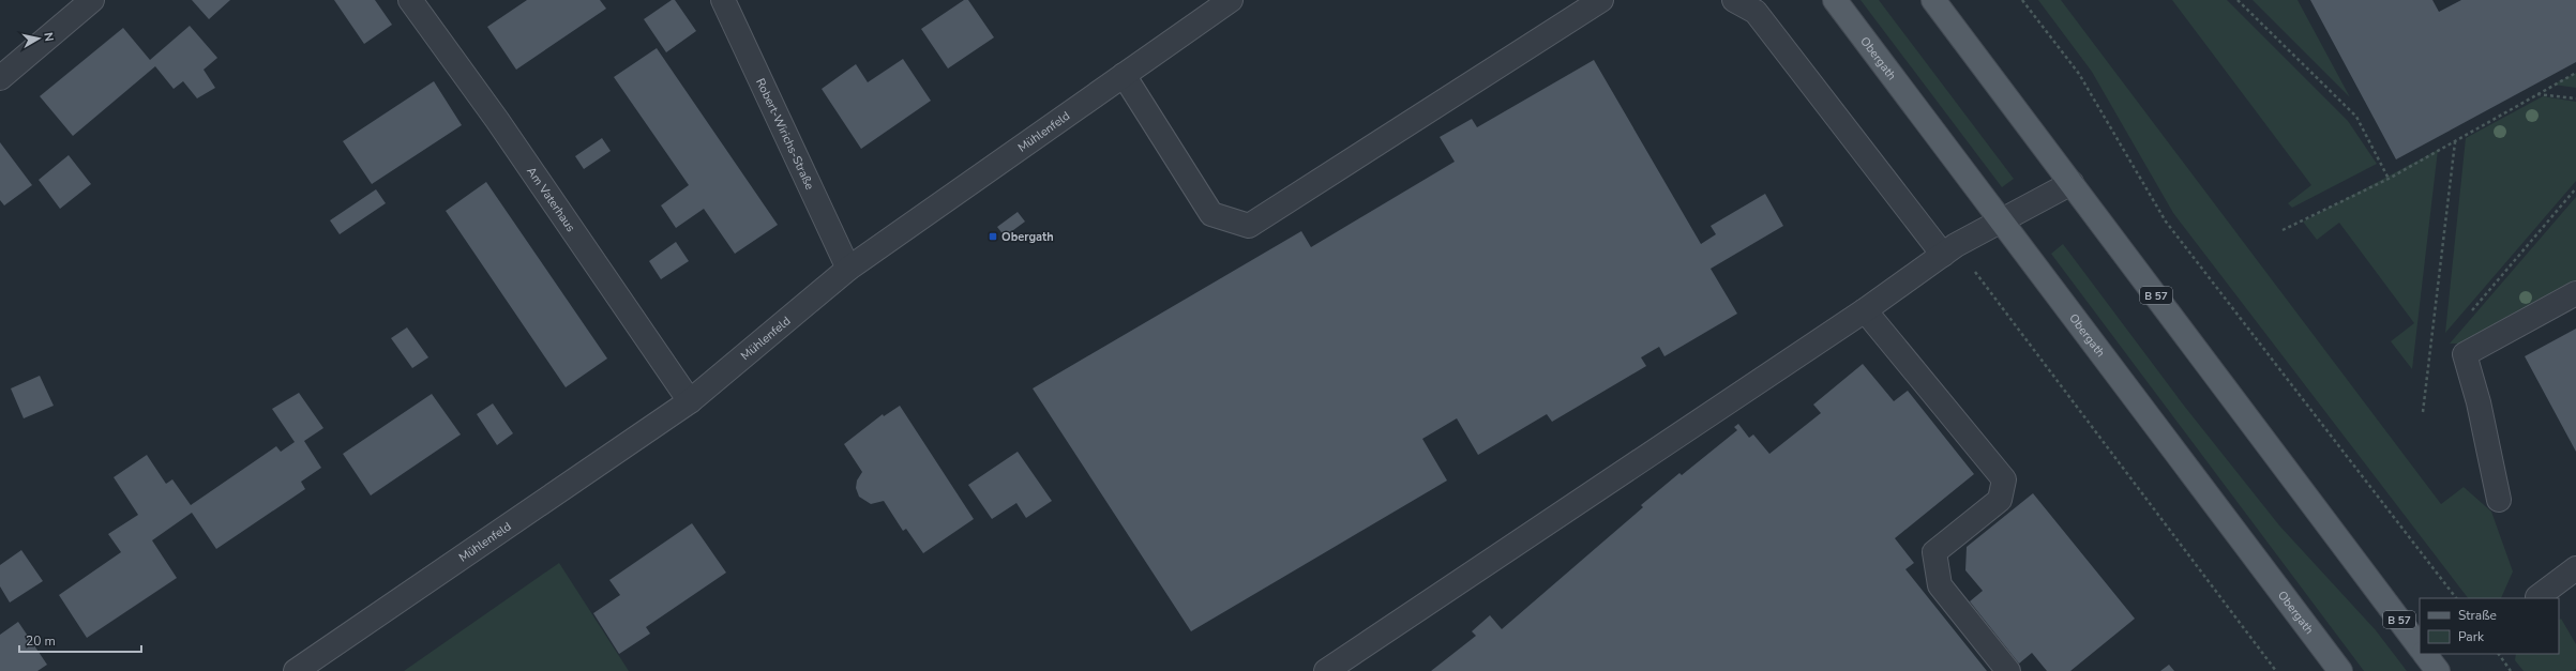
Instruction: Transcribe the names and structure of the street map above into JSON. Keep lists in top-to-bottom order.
{
  "streets": {
    "main road": ["Obergath", "B 57"],
    "street": ["Mühlenfeld", "Robert-Wirichs-Straße", "Am Vaterhaus"]
  },
  "crossings": [
    ["Mühlenfeld", "Robert-Wirichs-Straße"],
    ["Mühlenfeld", "Am Vaterhaus"]
  ],
  "places": {
    "transit": ["Obergath"]
  },
  "legend": ["Straße", "Park"],
  "scale_bar": "20 m",
  "north": "right"
}
